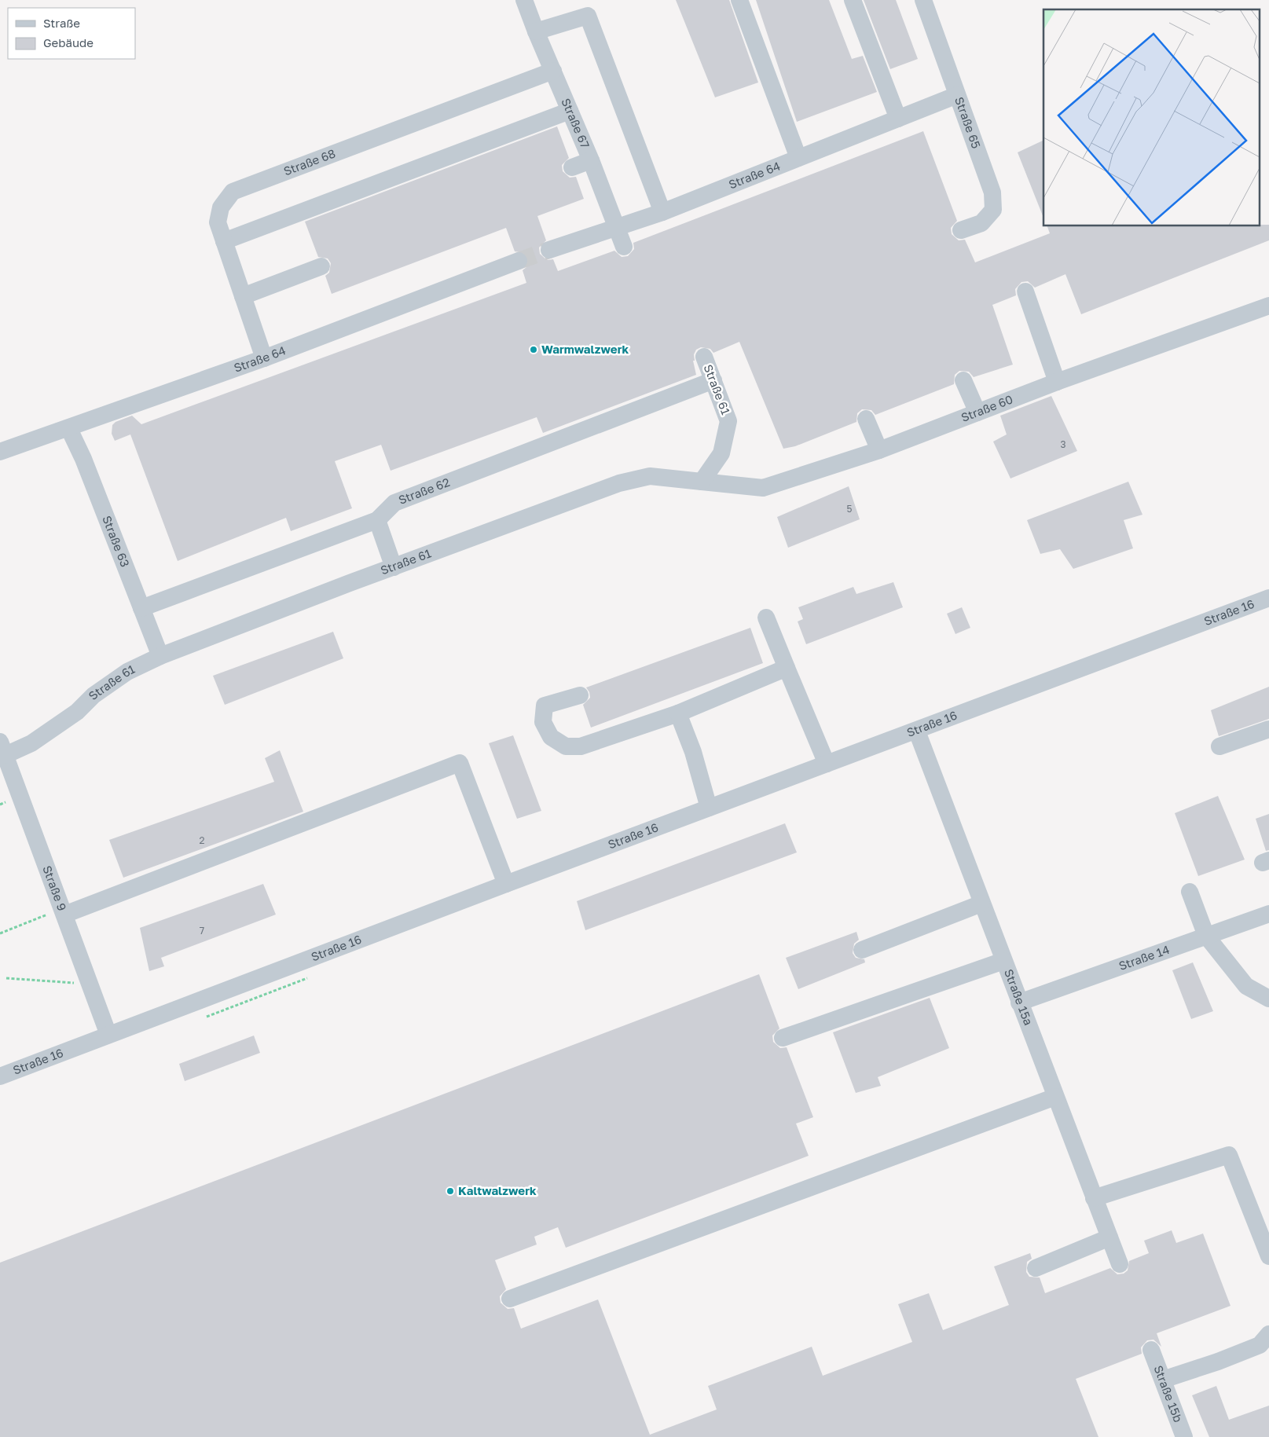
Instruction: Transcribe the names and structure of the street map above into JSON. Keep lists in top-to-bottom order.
{
  "streets": {
    "street": [
      "Straße 67",
      "Straße 65",
      "Straße 68",
      "Straße 64",
      "Straße 61",
      "Straße 60",
      "Straße 62",
      "Straße 63",
      "Straße 16",
      "Straße 9",
      "Straße 14",
      "Straße 15a",
      "Straße 15b"
    ]
  },
  "crossings": [
    ["Straße 67", "Straße 68"],
    ["Straße 67", "Straße 64"],
    ["Straße 65", "Straße 64"],
    ["Straße 68", "Straße 64"],
    ["Straße 64", "Straße 63"],
    ["Straße 61", "Straße 60"],
    ["Straße 61", "Straße 62"],
    ["Straße 61", "Straße 63"],
    ["Straße 61", "Straße 9"],
    ["Straße 62", "Straße 63"],
    ["Straße 16", "Straße 9"],
    ["Straße 16", "Straße 15a"],
    ["Straße 14", "Straße 15a"]
  ],
  "places": ["Warmwalzwerk", "Kaltwalzwerk"],
  "house_numbers": [
    "3",
    "5",
    "2",
    "7"
  ],
  "legend": ["Straße", "Gebäude"]
}
